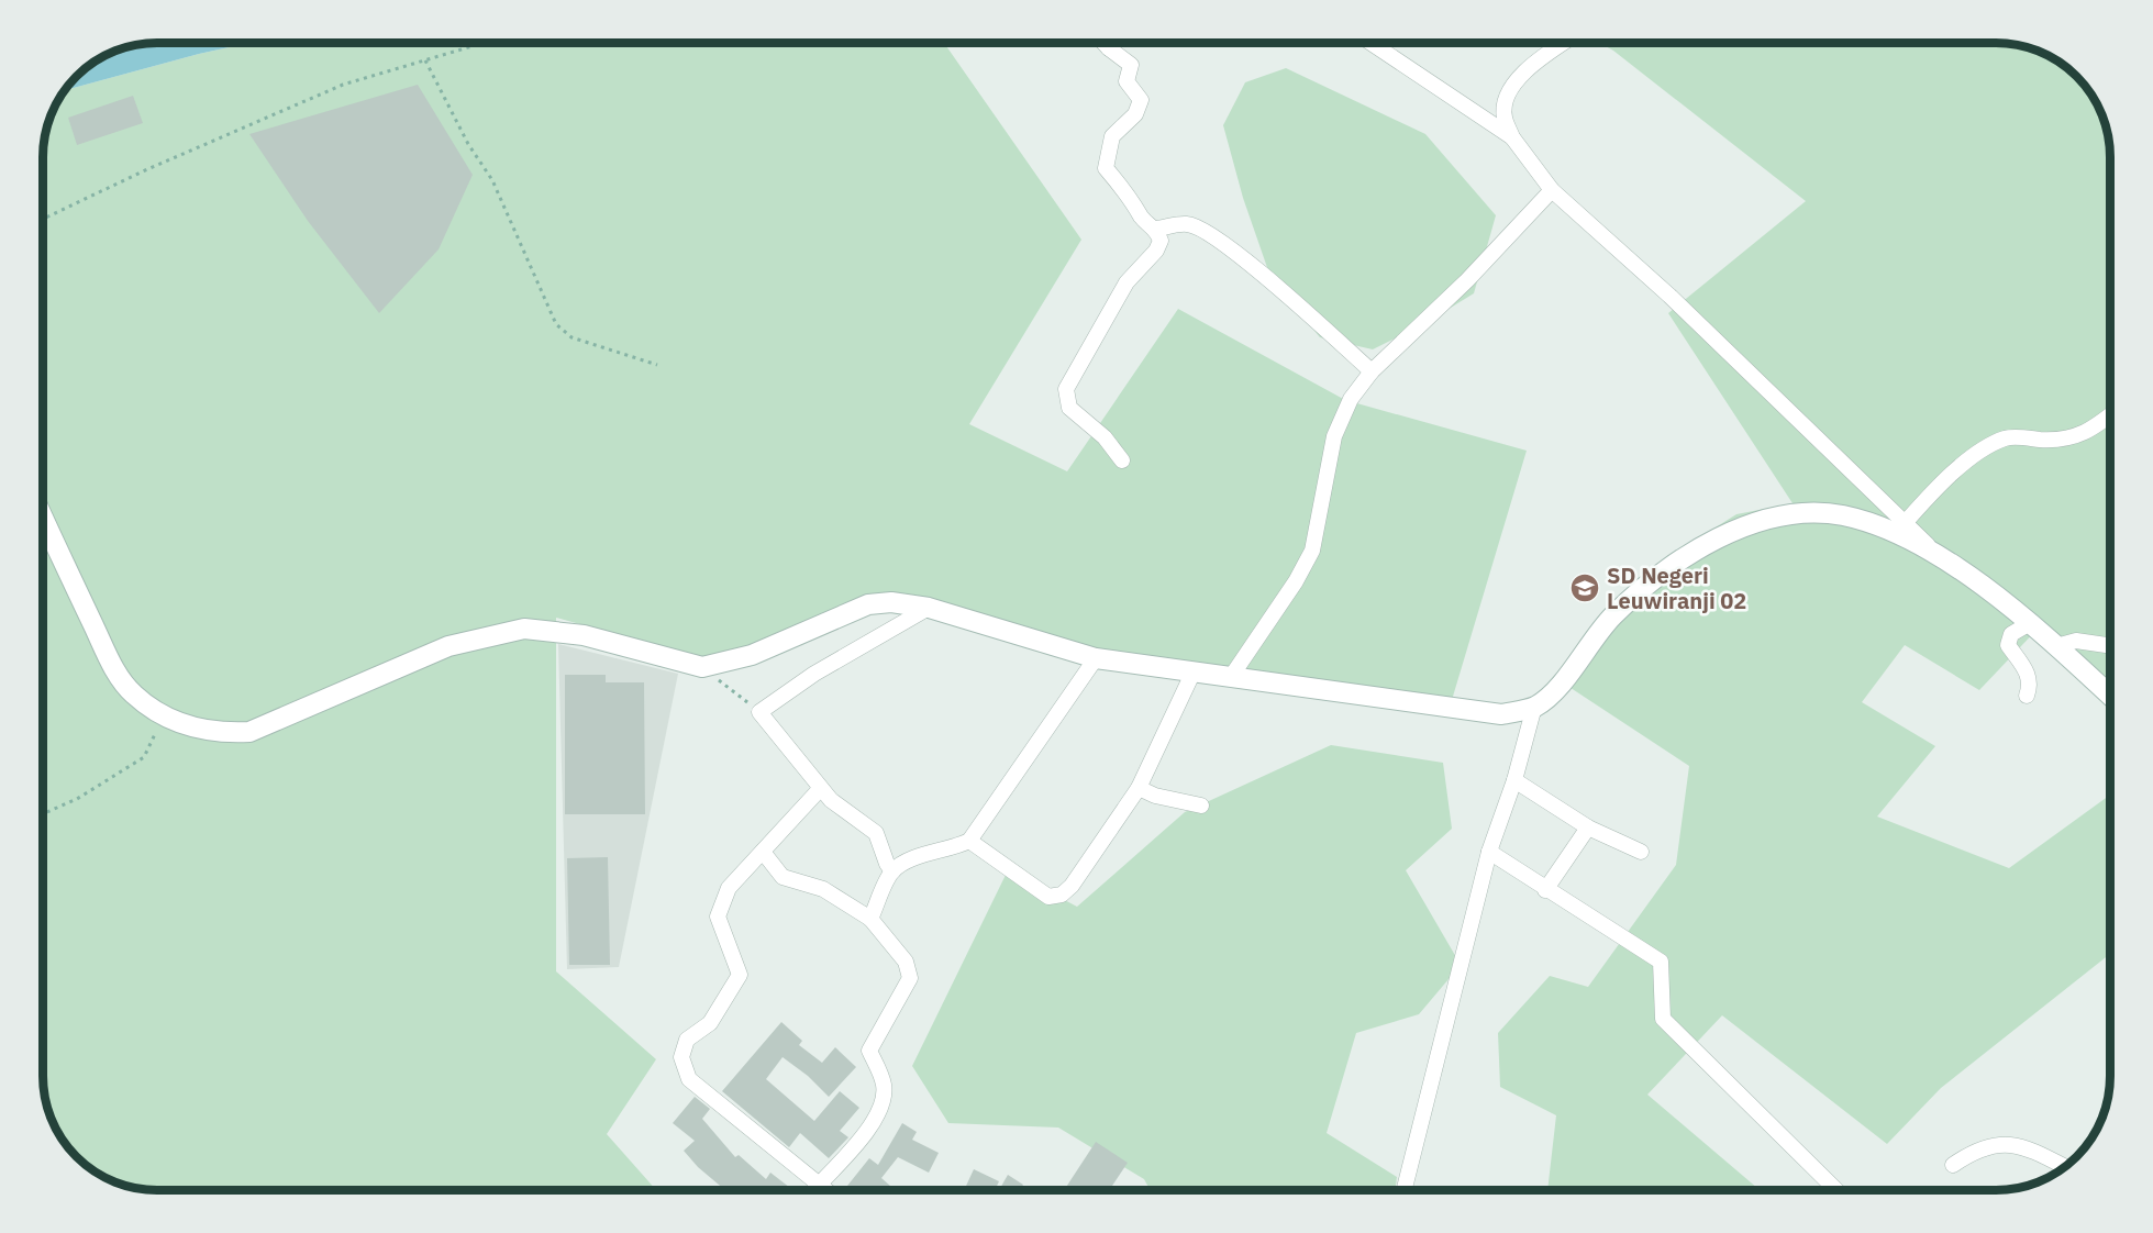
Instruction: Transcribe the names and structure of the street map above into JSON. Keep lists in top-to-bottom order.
{
  "places": {
    "school or university": ["SD Negeri Leuwiranji 02"]
  }
}
